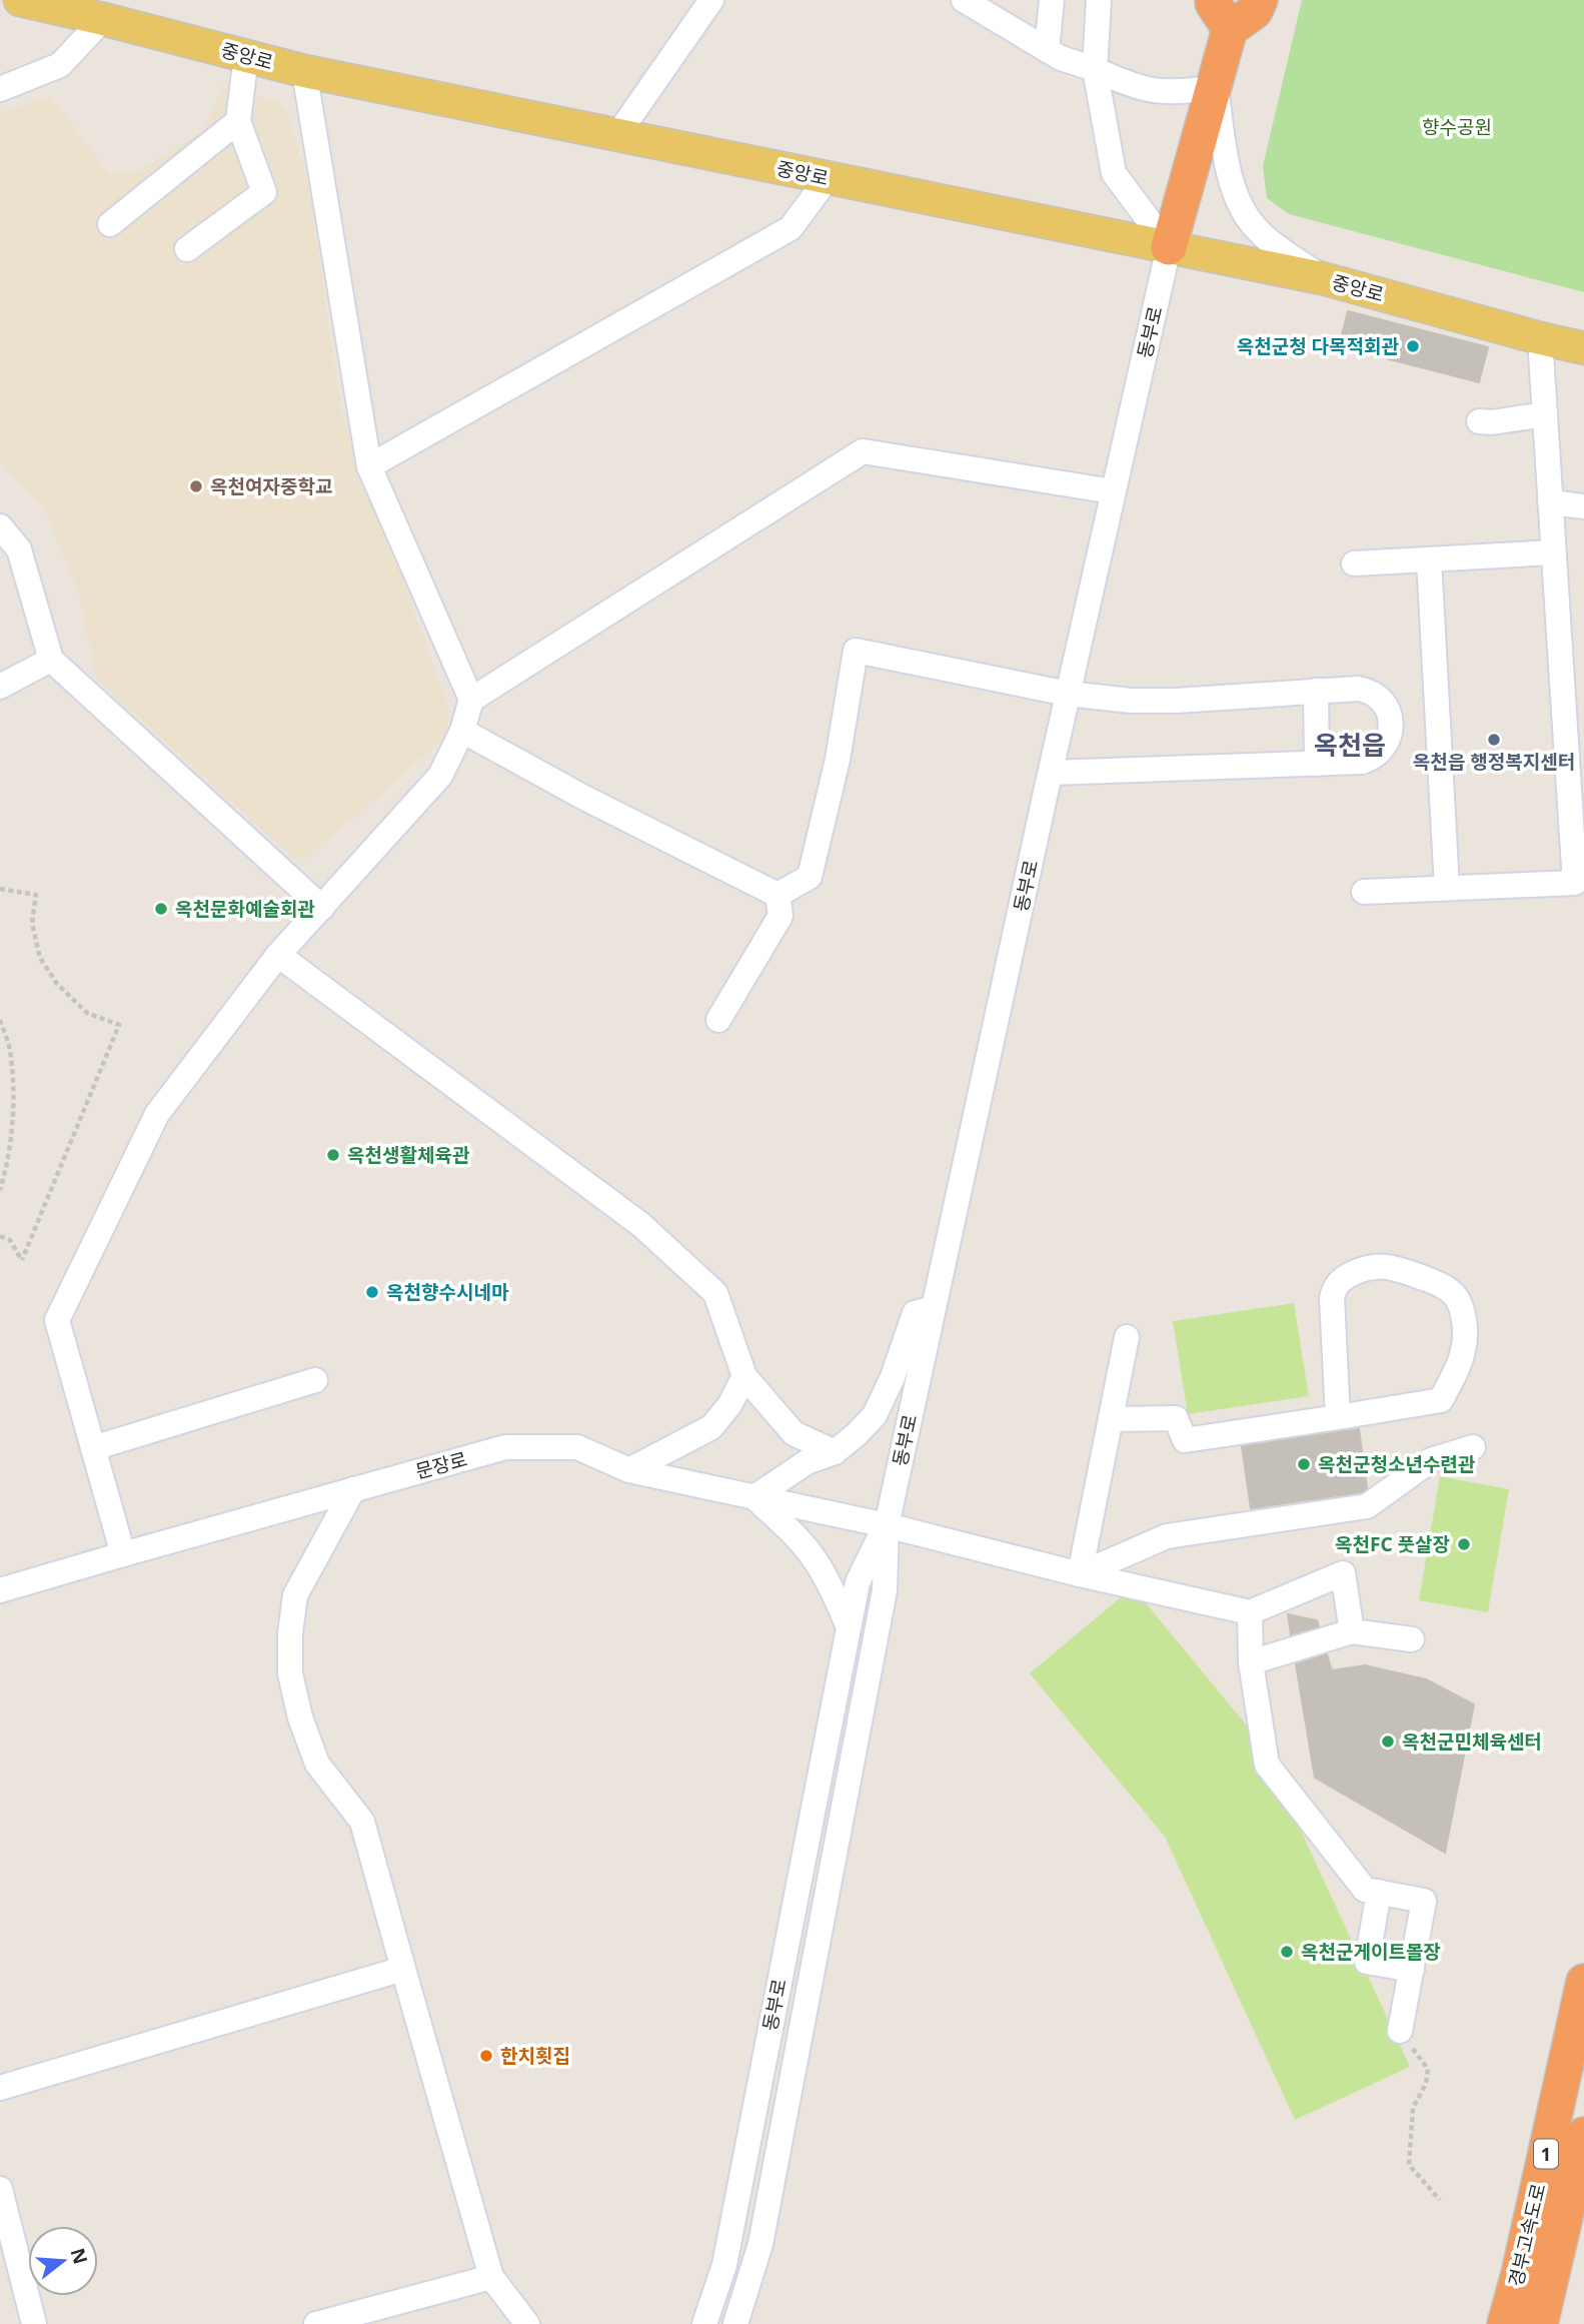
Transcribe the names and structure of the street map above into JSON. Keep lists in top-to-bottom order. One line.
{"streets":{"highway":["1","경부고속도로"],"main road":["중앙로"],"street":["동부로","문장로"]},"crossings":[["중앙로","동부로"],["동부로","문장로"]],"districts":["옥천읍"],"parks":["향수공원"],"places":["옥천군청 다목적회관","옥천여자중학교","옥천읍 행정복지센터","옥천문화예술회관","옥천생활체육관","옥천향수시네마","옥천군청소년수련관","옥천FC 풋살장","옥천군민체육센터","옥천군게이트볼장","한치횟집"],"north":"right"}
